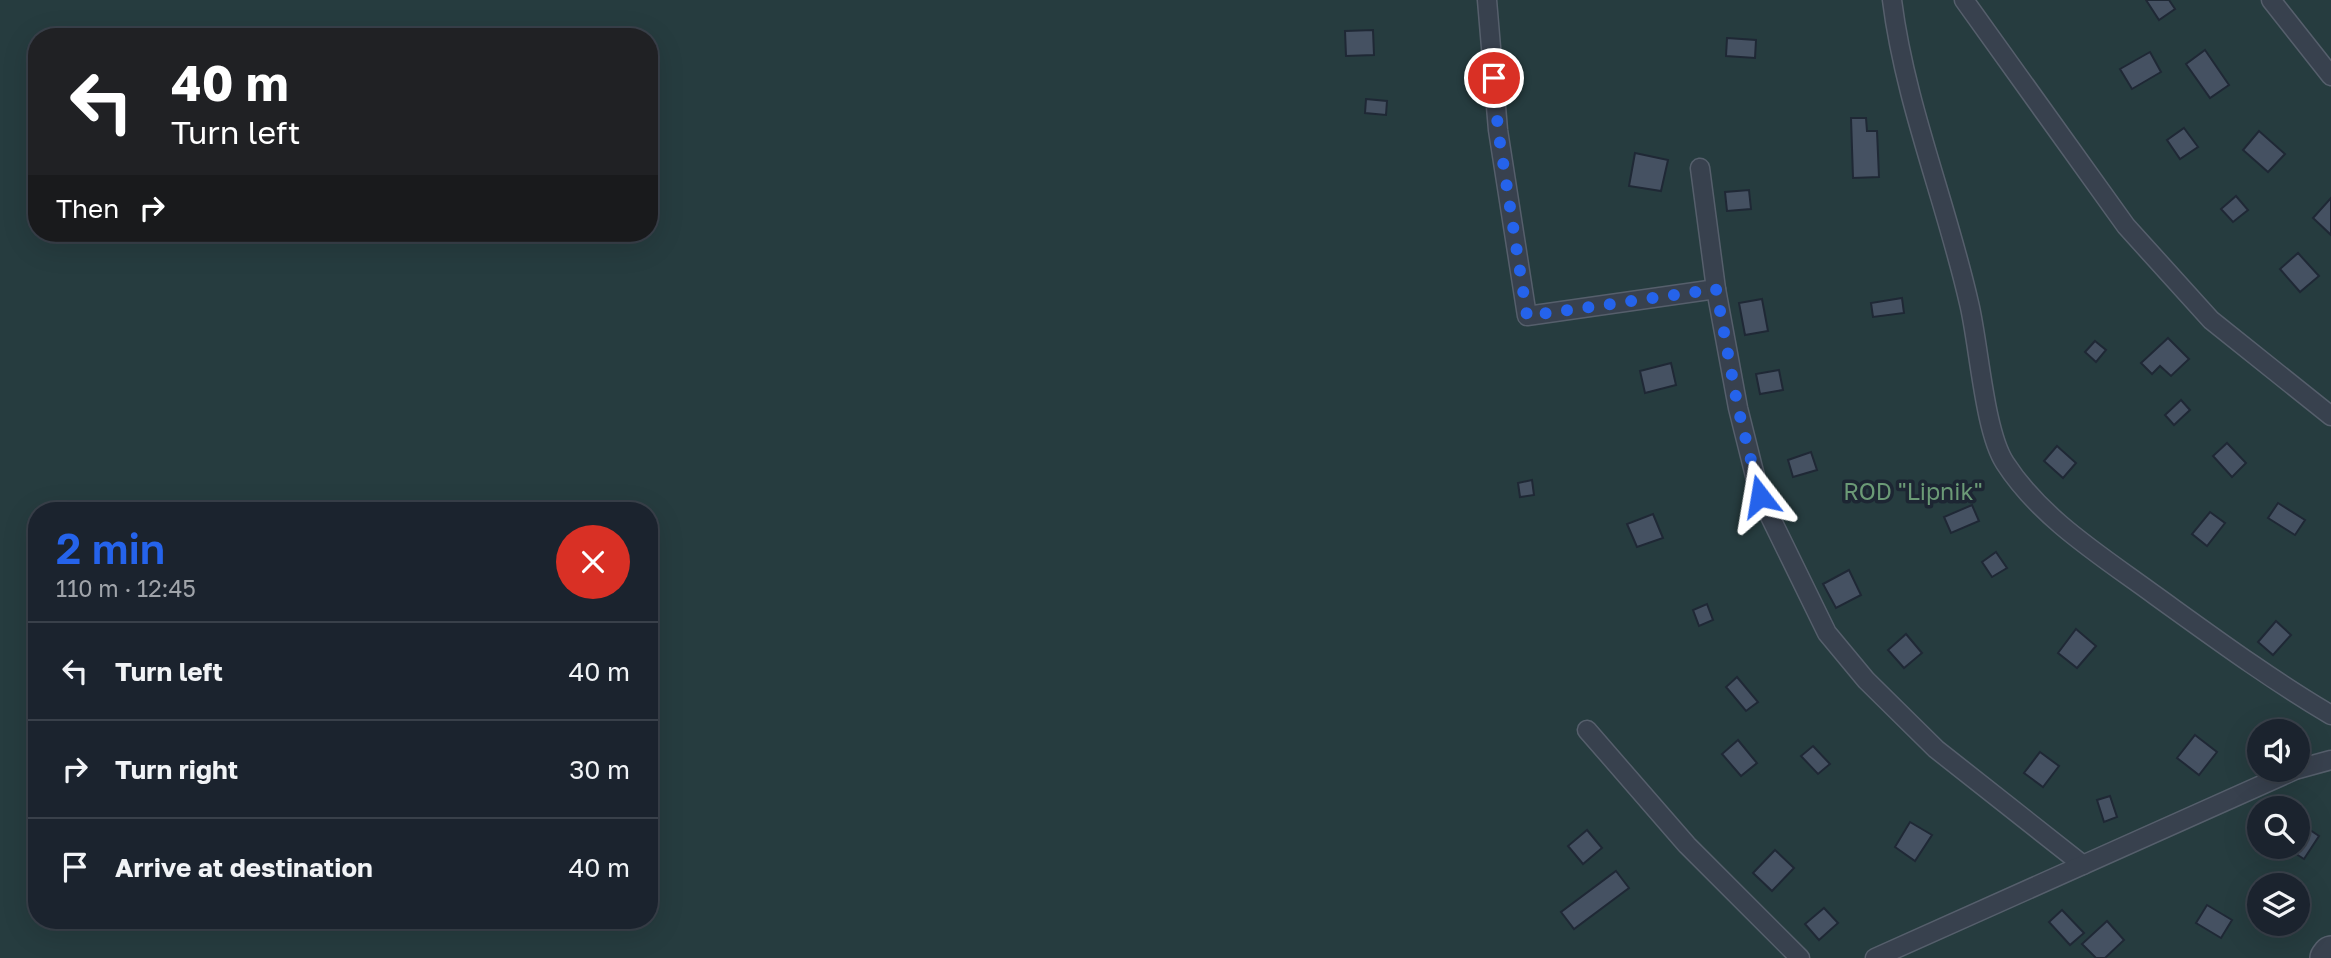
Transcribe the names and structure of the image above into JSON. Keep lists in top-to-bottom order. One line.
{"parks":["ROD \"Lipnik\""],"page":{"turn":["40 m","Turn left"],"then":"Then","heading":["2 min","110 m · 12:45"],"list":[{"name":"Turn left","value":"40 m"},{"name":"Turn right","value":"30 m"},{"name":"Arrive at destination","value":"40 m"}]}}
